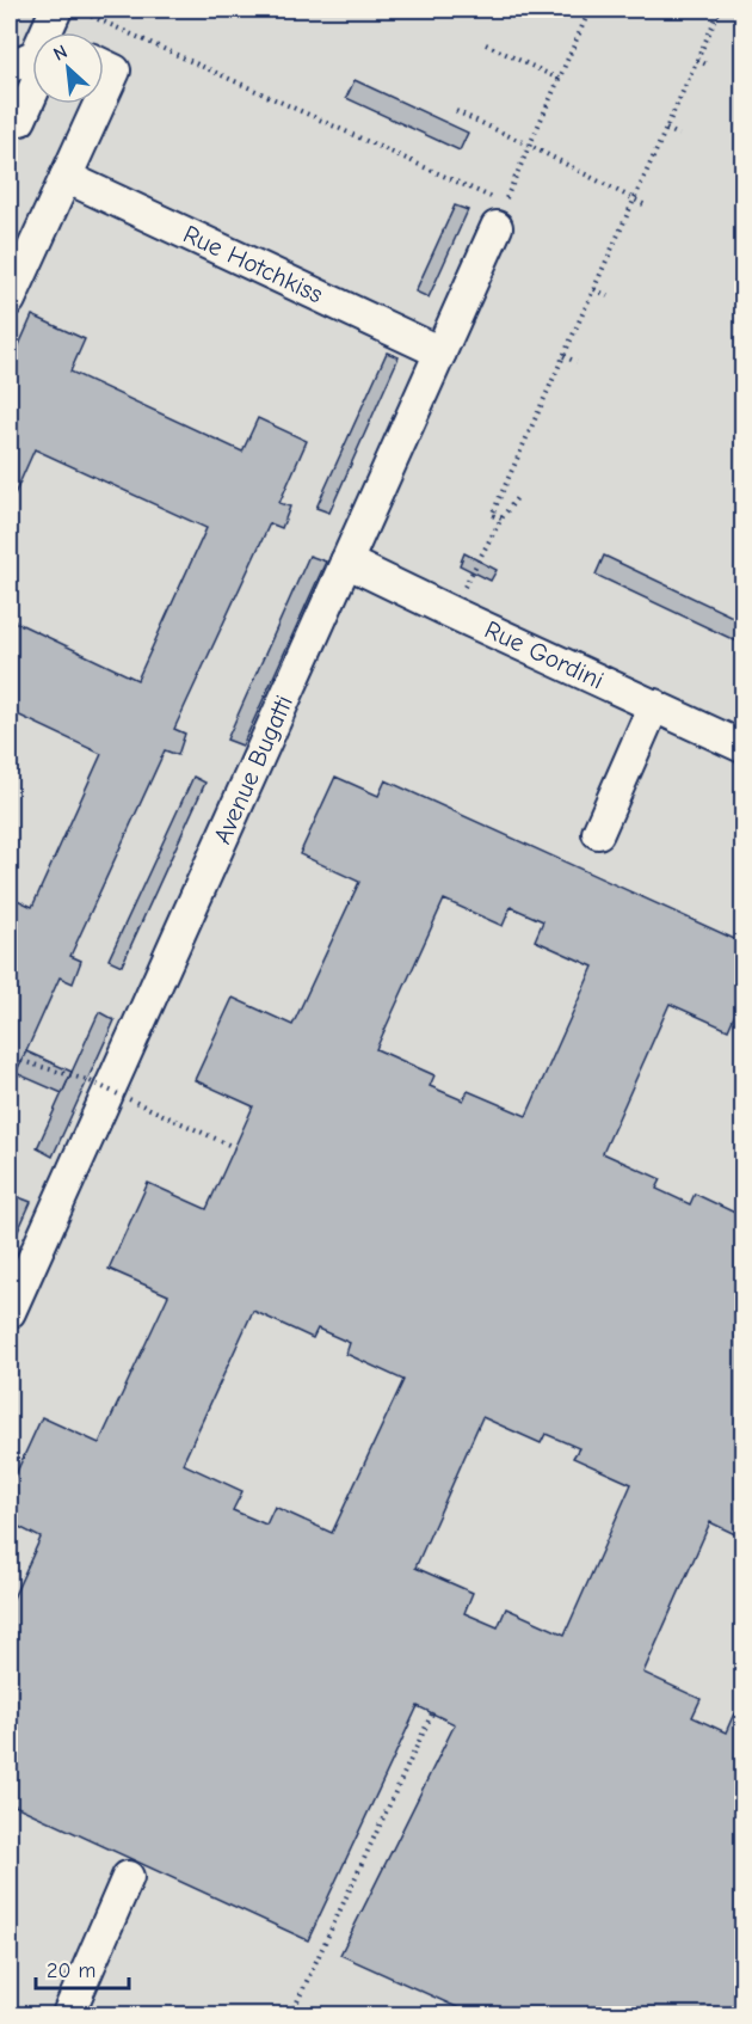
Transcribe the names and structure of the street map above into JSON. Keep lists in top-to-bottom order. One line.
{"streets":{"lane":["Rue Hotchkiss","Rue Gordini","Avenue Bugatti"]},"crossings":[["Rue Hotchkiss","Avenue Bugatti"],["Rue Gordini","Avenue Bugatti"]],"scale_bar":"20 m","north":"top left"}
